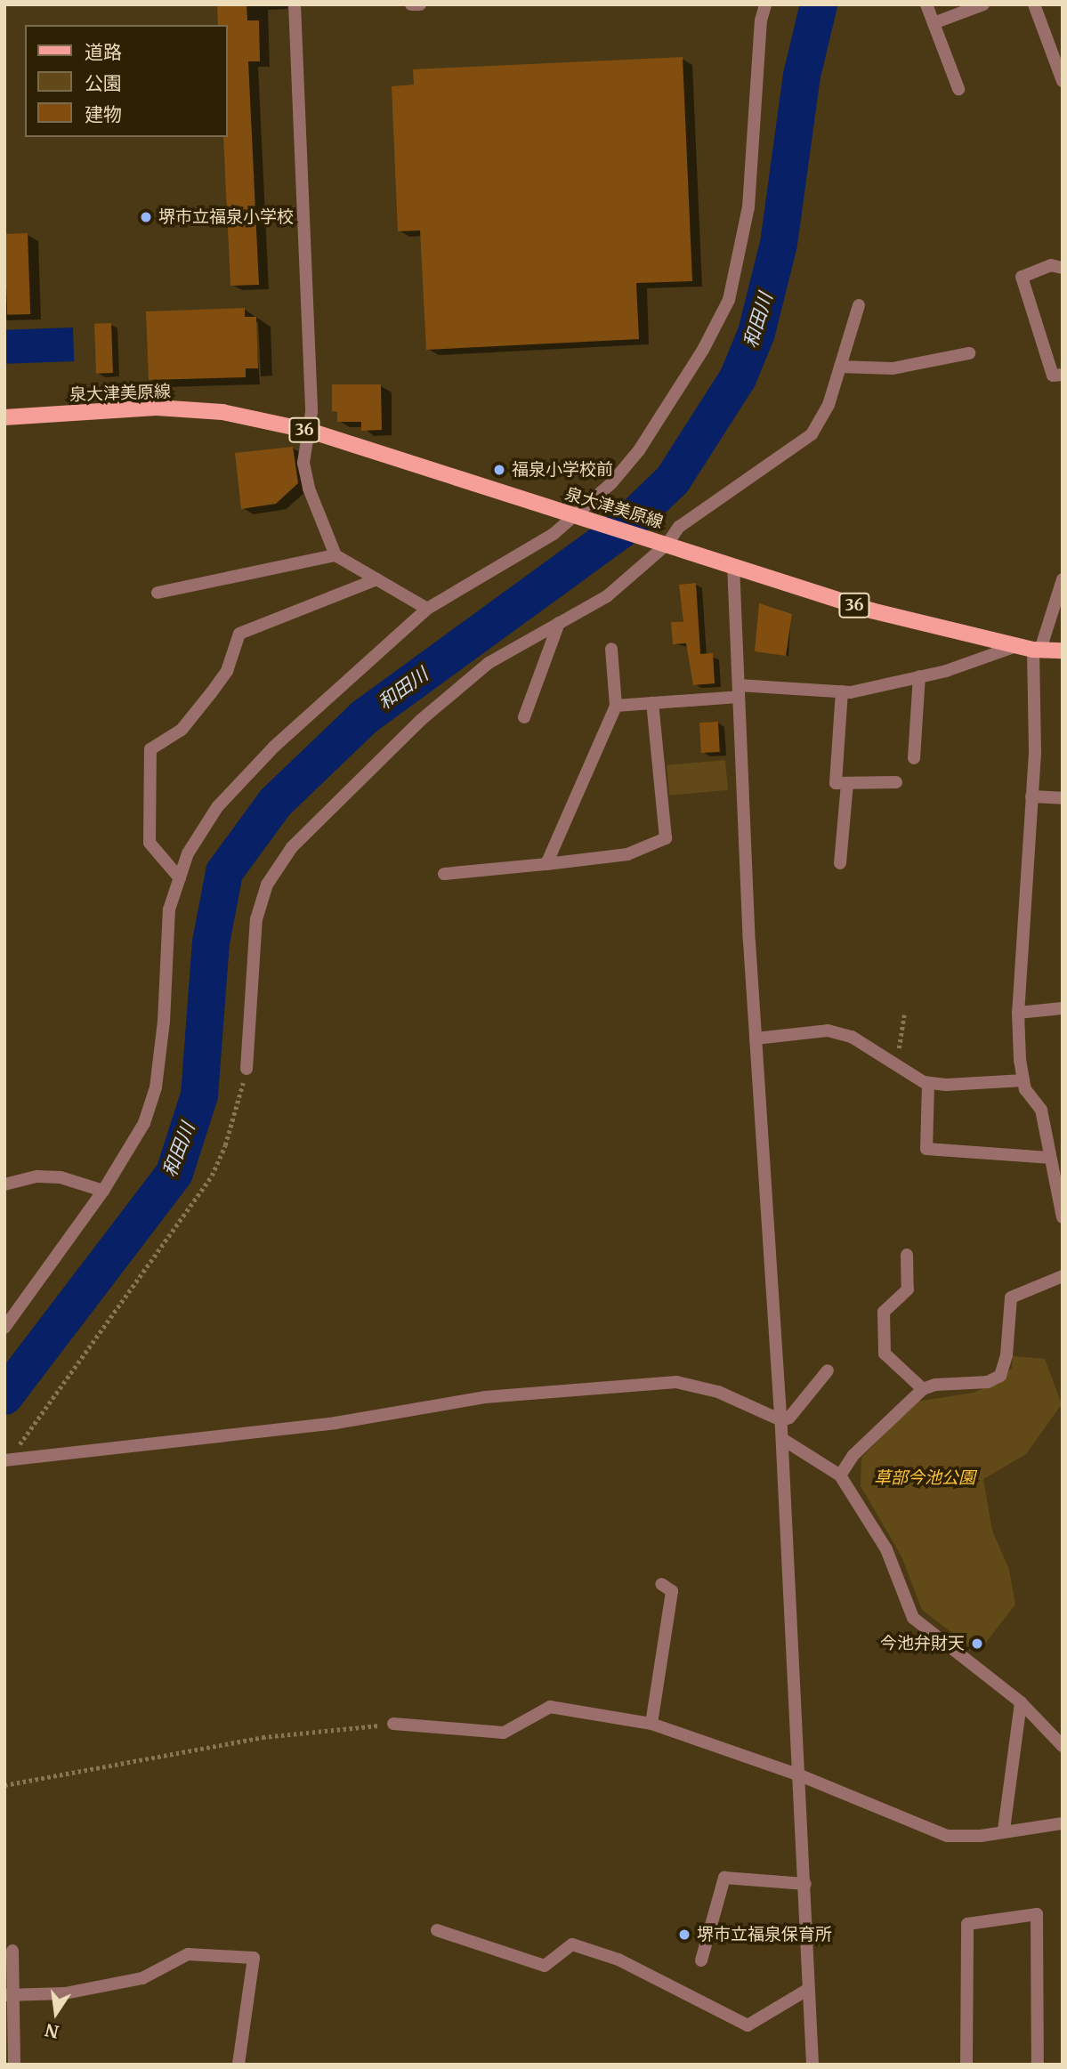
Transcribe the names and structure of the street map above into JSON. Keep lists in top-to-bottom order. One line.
{"streets":{"main road":["泉大津美原線","36"]},"water":["和田川"],"parks":["草部今池公園"],"places":["堺市立福泉小学校","福泉小学校前","今池弁財天","堺市立福泉保育所"],"legend":["道路","公園","建物"],"north":"bottom"}
